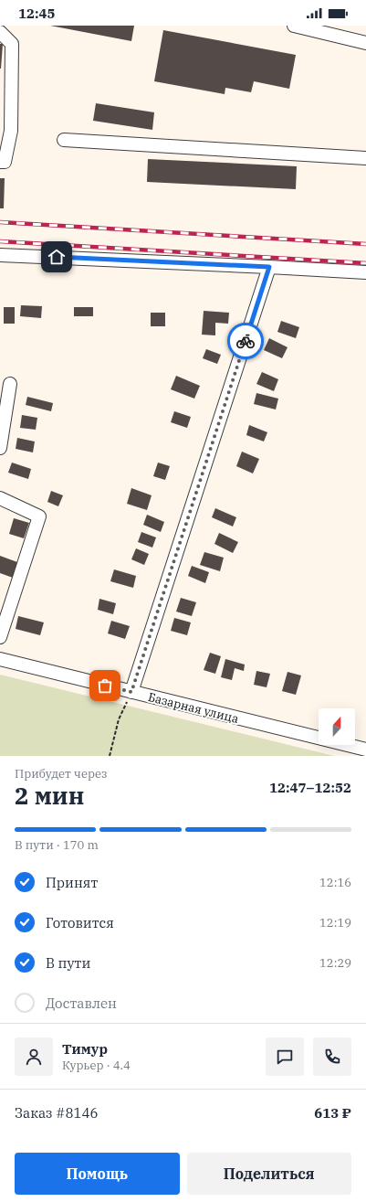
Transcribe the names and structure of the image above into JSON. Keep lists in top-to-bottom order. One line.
{"streets":{"street":["Базарная улица"]},"north":"top","page":{"status":"12:45","heading":["2 мин","Прибудет через","12:47–12:52"],"panel":["Тимур","Курьер · 4.4","Заказ #8146","613 ₽"],"bar":"В пути · 170 m","list":[["Принят","12:16"],["Готовится","12:19"],["В пути","12:29"],"Доставлен"],"buttons":["Помощь","Поделиться"]}}
